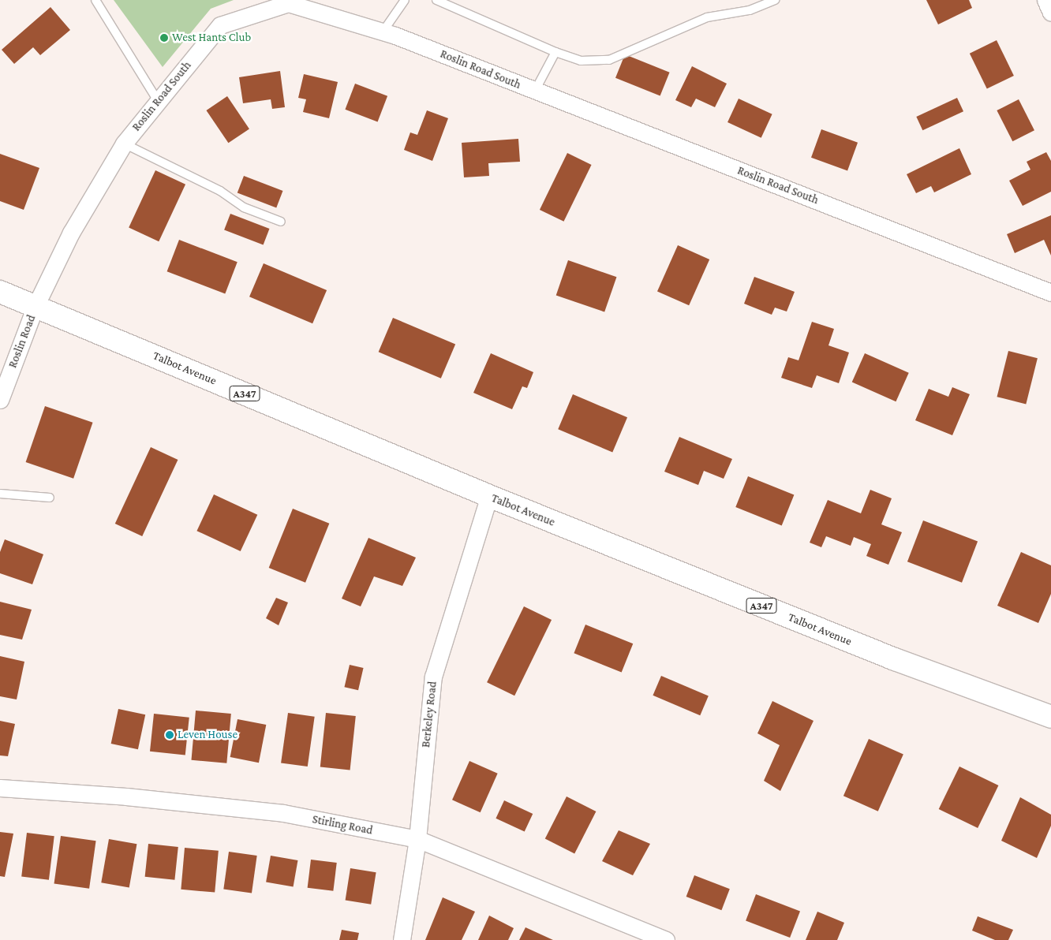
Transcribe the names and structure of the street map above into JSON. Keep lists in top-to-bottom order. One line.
{"streets":{"main road":["Talbot Avenue","A347"],"street":["Roslin Road South","Roslin Road","Berkeley Road","Stirling Road"]},"crossings":[["Roslin Road South","Roslin Road"],["Roslin Road South","Talbot Avenue"],["Roslin Road","Talbot Avenue"],["Talbot Avenue","Berkeley Road"],["Berkeley Road","Stirling Road"]],"places":["West Hants Club","Leven House"]}
